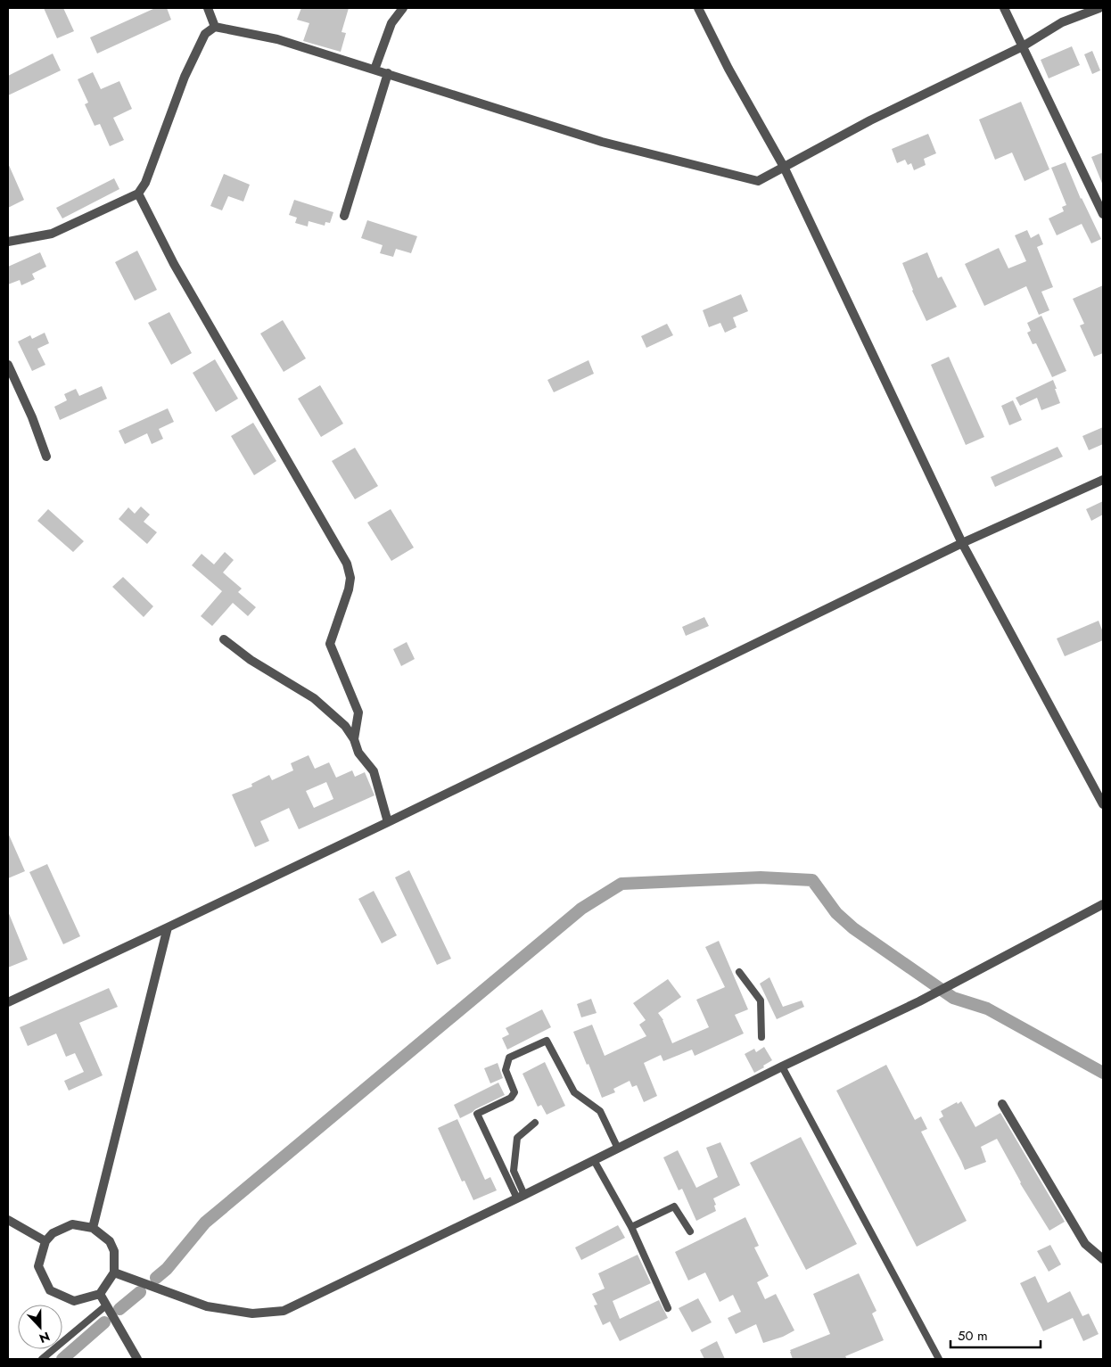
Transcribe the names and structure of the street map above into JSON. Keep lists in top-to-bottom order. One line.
{"scale_bar":"50 m","north":"bottom"}
